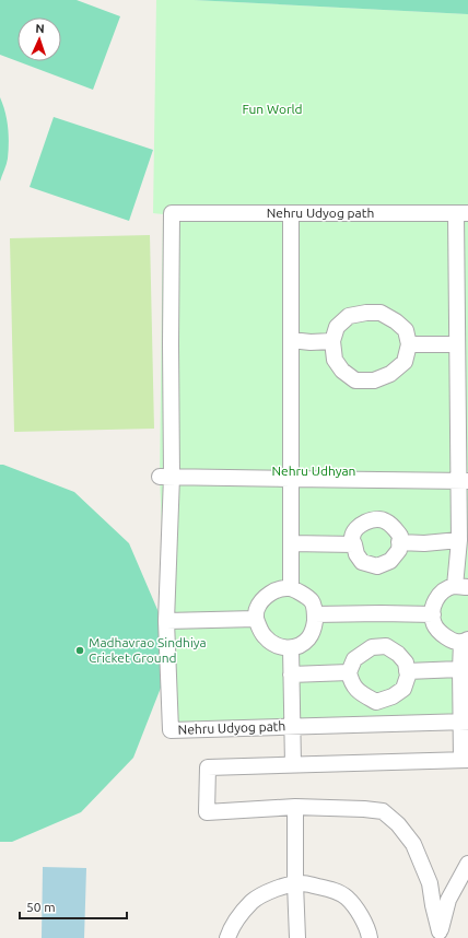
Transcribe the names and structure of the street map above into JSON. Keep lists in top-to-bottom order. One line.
{"streets":{"street":["Nehru Udyog path"]},"parks":["Fun World","Nehru Udhyan"],"places":["Madhavrao Sindhiya Cricket Ground"],"scale_bar":"50 m","north":"top"}
